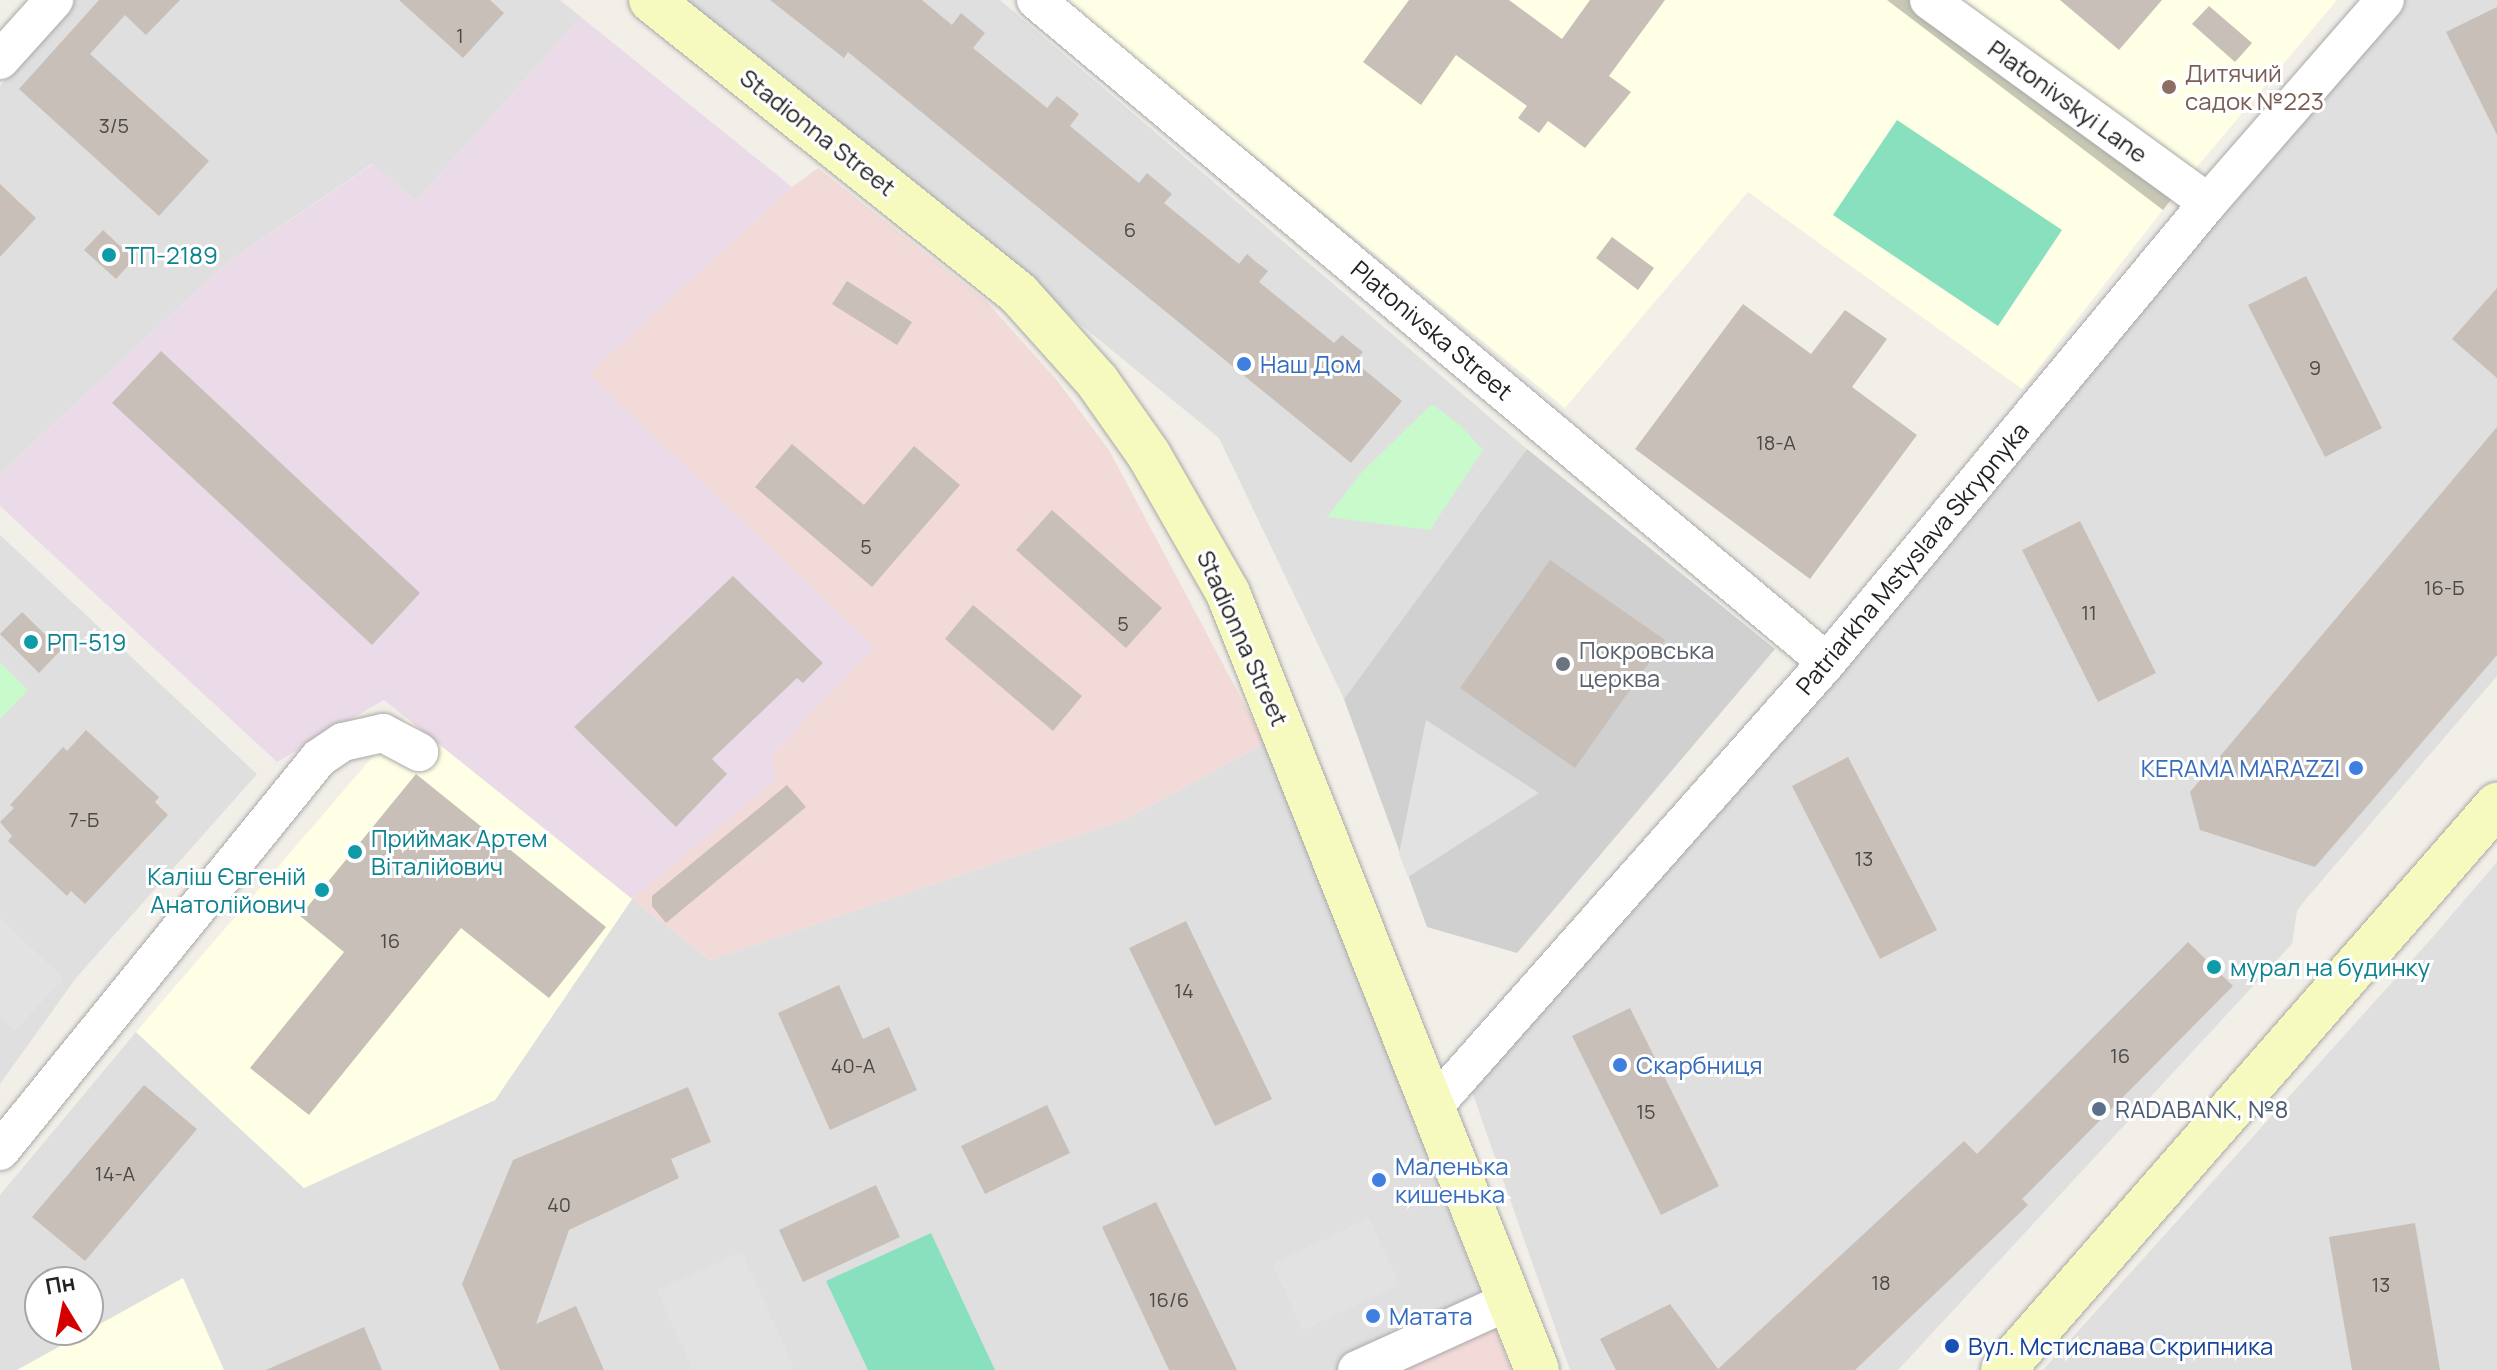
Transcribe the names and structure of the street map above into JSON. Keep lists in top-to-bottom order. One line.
{"streets":{"street":["Platonivskyi Lane","Stadionna Street","Platonivska Street","Patriarkha Mstyslava Skrypnyka"]},"crossings":[["Platonivskyi Lane","Patriarkha Mstyslava Skrypnyka"],["Stadionna Street","Patriarkha Mstyslava Skrypnyka"],["Platonivska Street","Patriarkha Mstyslava Skrypnyka"]],"places":["Дитячий садок №223","ТП-2189","Наш Дом","РП-519","Покровська церква","KERAMA MARAZZI","Приймак Артем Віталійович","Каліш Євгеній Анатолійович","мурал на будинку","Скарбниця","RADABANK, №8","Маленька кишенька","Матата","Вул. Мстислава Скрипника"],"house_numbers":["1","3/5","6","9","18-А","5","16-Б","11","5","7-Б","13","16","14","16","40-А","15","14-А","40","18","13","16/6"],"north":"top"}
